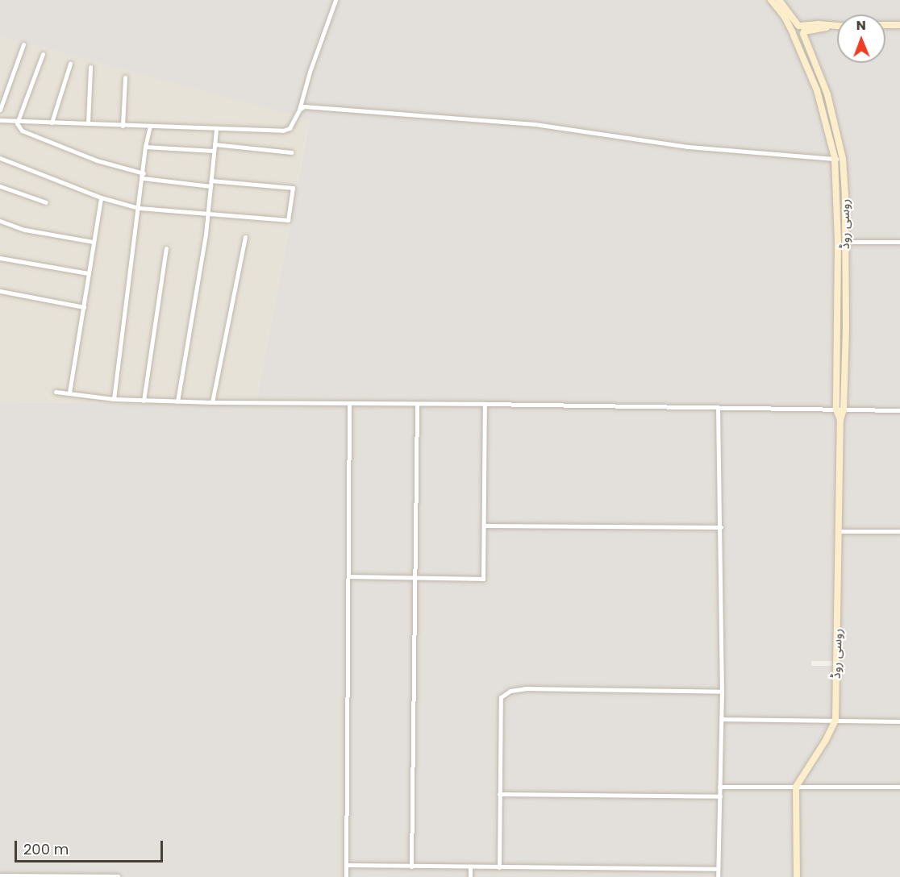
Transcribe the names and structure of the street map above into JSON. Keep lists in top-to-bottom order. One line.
{"streets":{"main road":["روسی روڈ"]},"scale_bar":"200 m","north":"top"}
